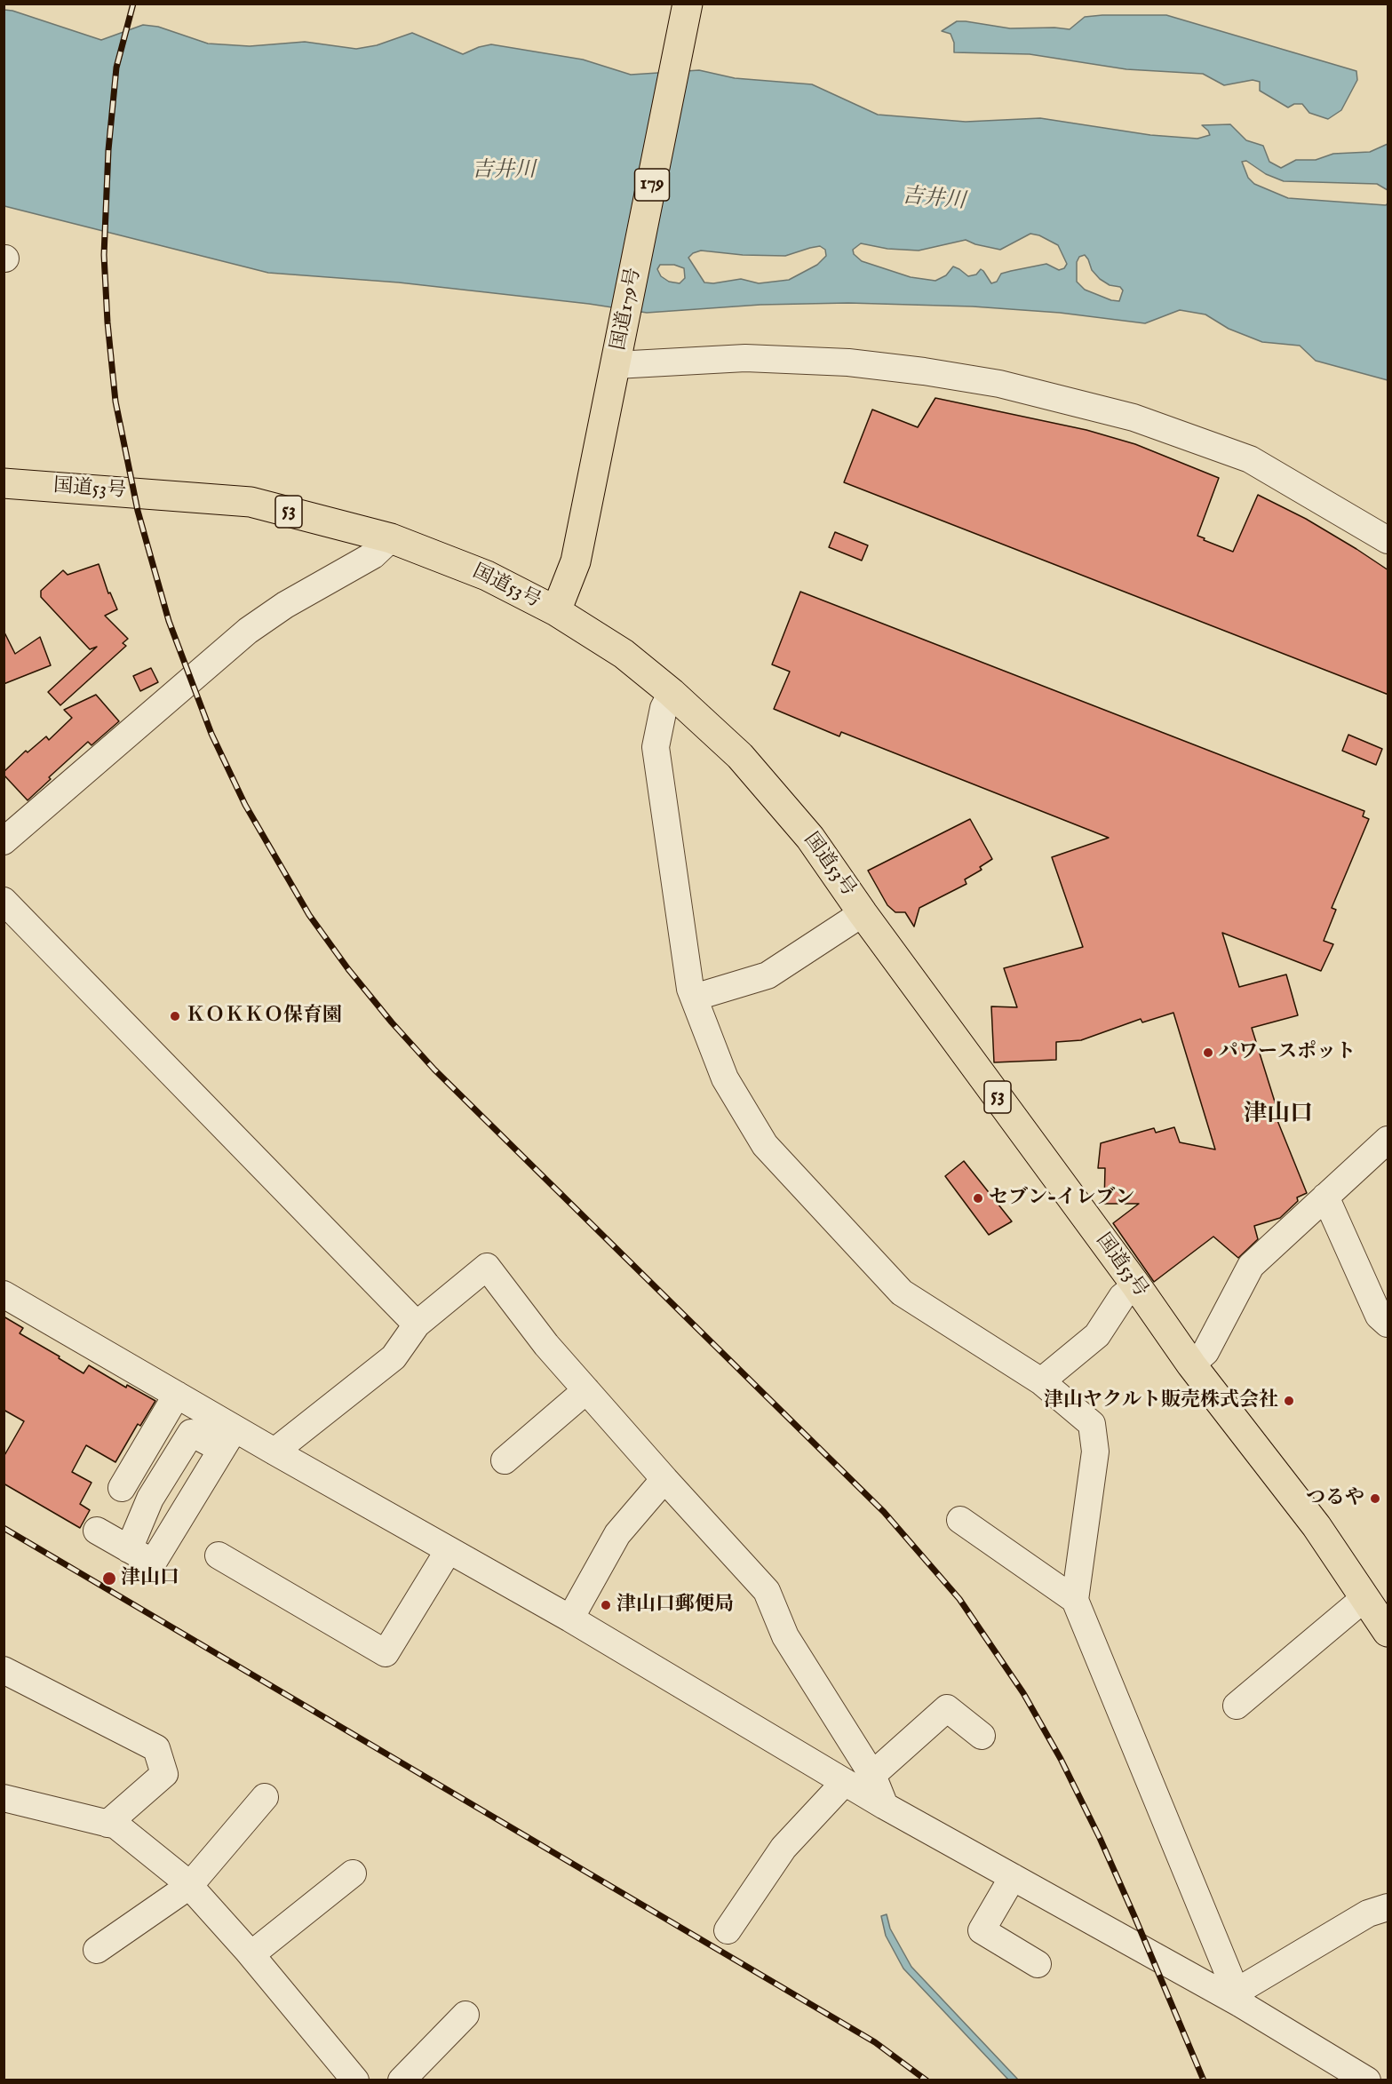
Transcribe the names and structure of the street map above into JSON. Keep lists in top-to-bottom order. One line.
{"streets":{"highway":["179","国道179号","国道53号","53"]},"crossings":[["国道179号","国道53号"]],"districts":["津山口"],"water":["吉井川"],"places":["ＫＯＫＫＯ保育園","パワースポット","セブン-イレブン","津山ヤクルト販売株式会社","つるや","津山口","津山口郵便局"]}
